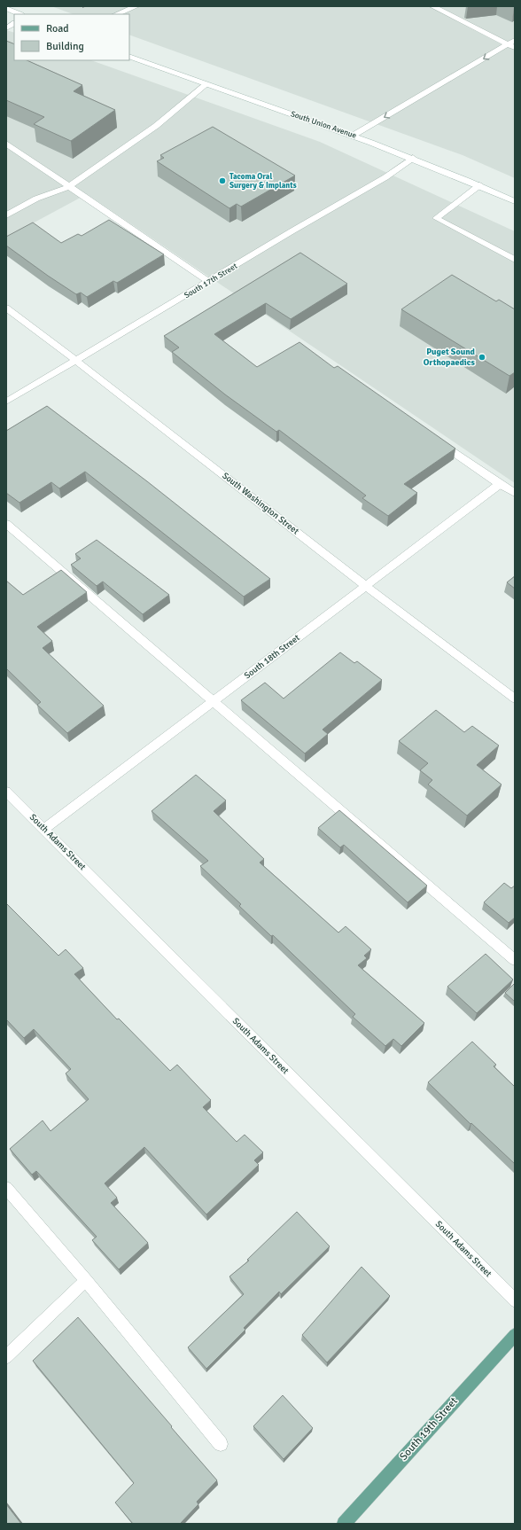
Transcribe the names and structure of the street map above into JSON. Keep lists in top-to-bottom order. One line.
{"streets":{"main road":["South 19th Street"],"street":["South Union Avenue","South 17th Street","South Washington Street","South 18th Street","South Adams Street"]},"crossings":[["South Union Avenue","South 17th Street"],["South 17th Street","South Washington Street"],["South Washington Street","South 18th Street"],["South 18th Street","South Adams Street"]],"places":["Tacoma Oral Surgery & Implants","Puget Sound Orthopaedics"],"legend":["Road","Building"]}
